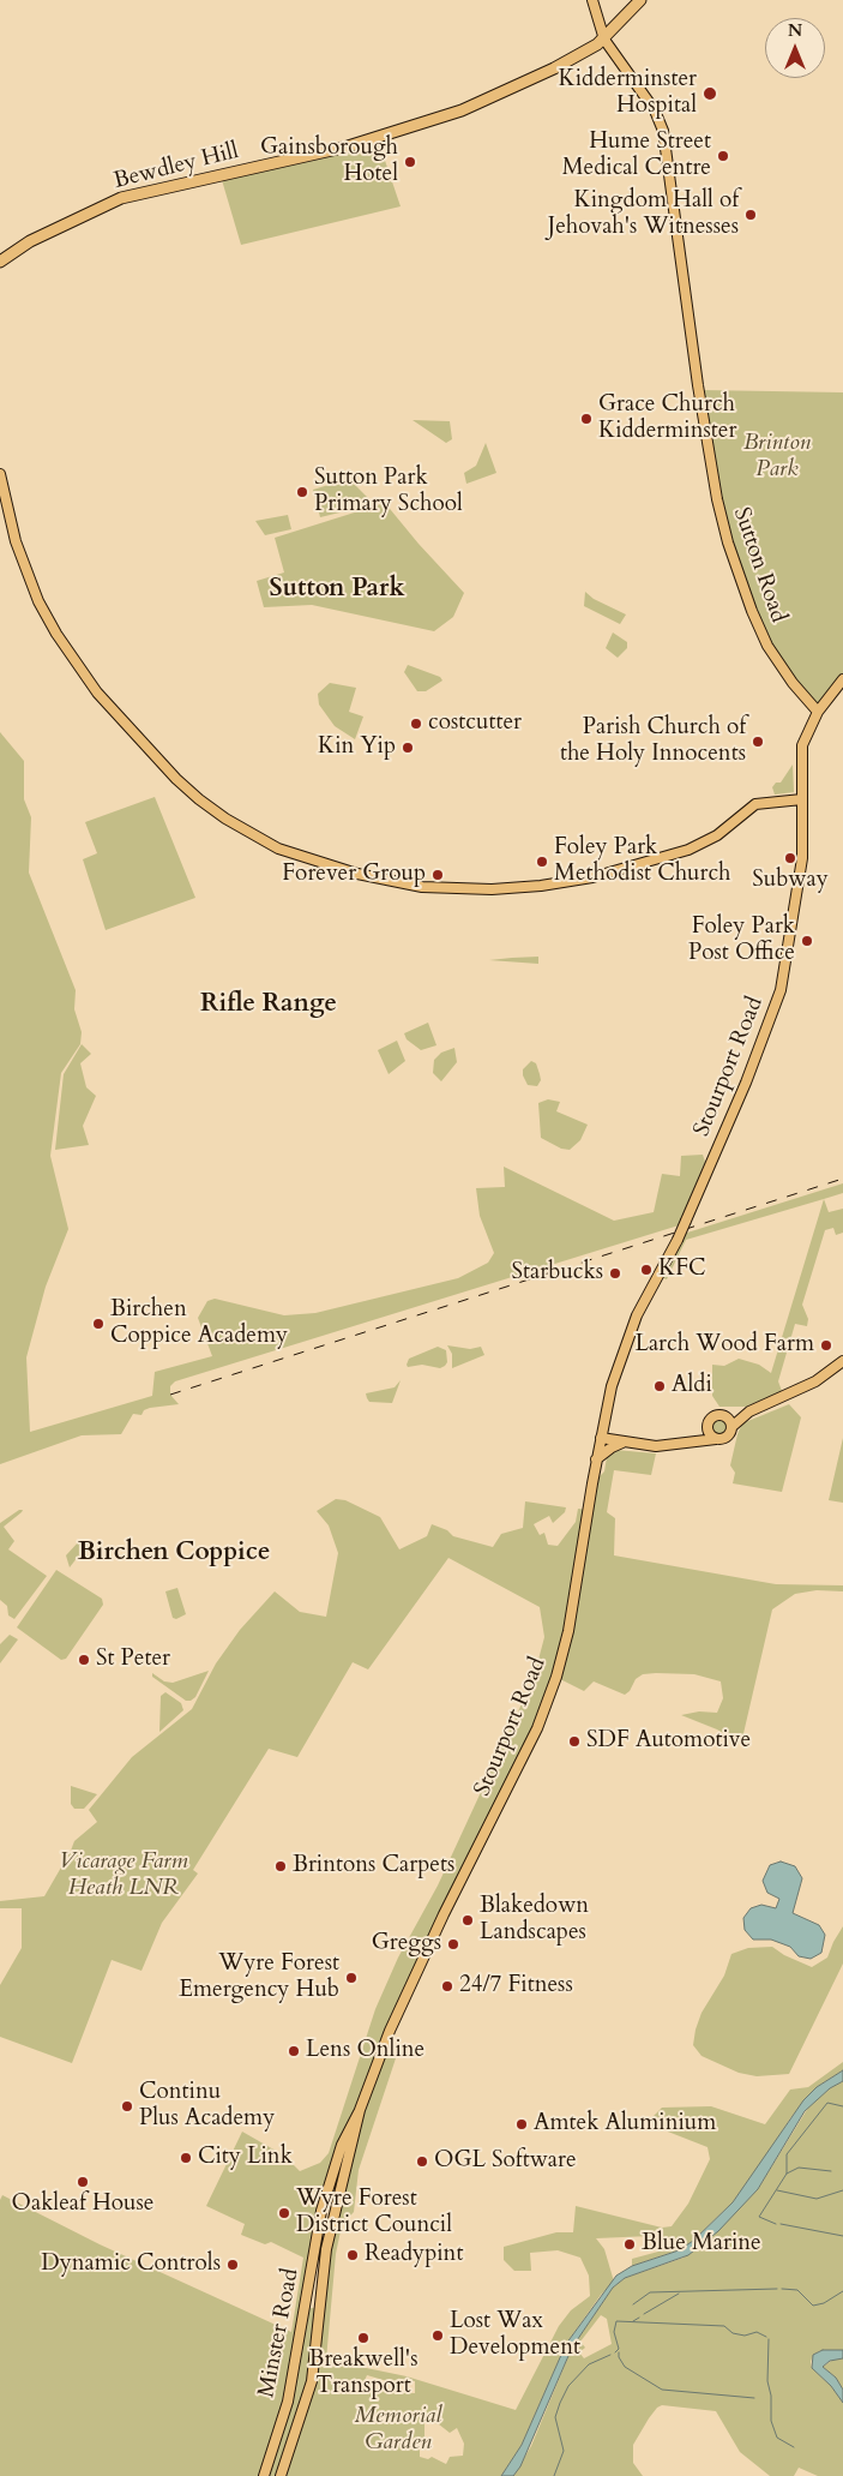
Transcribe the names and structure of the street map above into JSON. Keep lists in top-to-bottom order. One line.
{"streets":{"highway":["Bewdley Hill"],"main road":["Sutton Road","Stourport Road","Minster Road"]},"crossings":[["Bewdley Hill","Sutton Road"],["Sutton Road","Stourport Road"],["Stourport Road","Minster Road"]],"districts":["Sutton Park","Rifle Range","Birchen Coppice"],"parks":["Brinton Park","Vicarage Farm Heath LNR","Memorial Garden"],"places":["Kidderminster Hospital","Hume Street Medical Centre","Gainsborough Hotel","Kingdom Hall of Jehovah's Witnesses","Grace Church Kidderminster","Sutton Park Primary School","costcutter","Parish Church of the Holy Innocents","Kin Yip","Subway","Foley Park Methodist Church","Forever Group","Foley Park Post Office","KFC","Starbucks","Birchen Coppice Academy","Larch Wood Farm","Aldi","St Peter","SDF Automotive","Brintons Carpets","Blakedown Landscapes","Greggs","Wyre Forest Emergency Hub","24/7 Fitness","Lens Online","Continu Plus Academy","Amtek Aluminium","City Link","OGL Software","Oakleaf House","Wyre Forest District Council","Blue Marine","Readypint","Dynamic Controls","Lost Wax Development","Breakwell's Transport"],"north":"top"}
